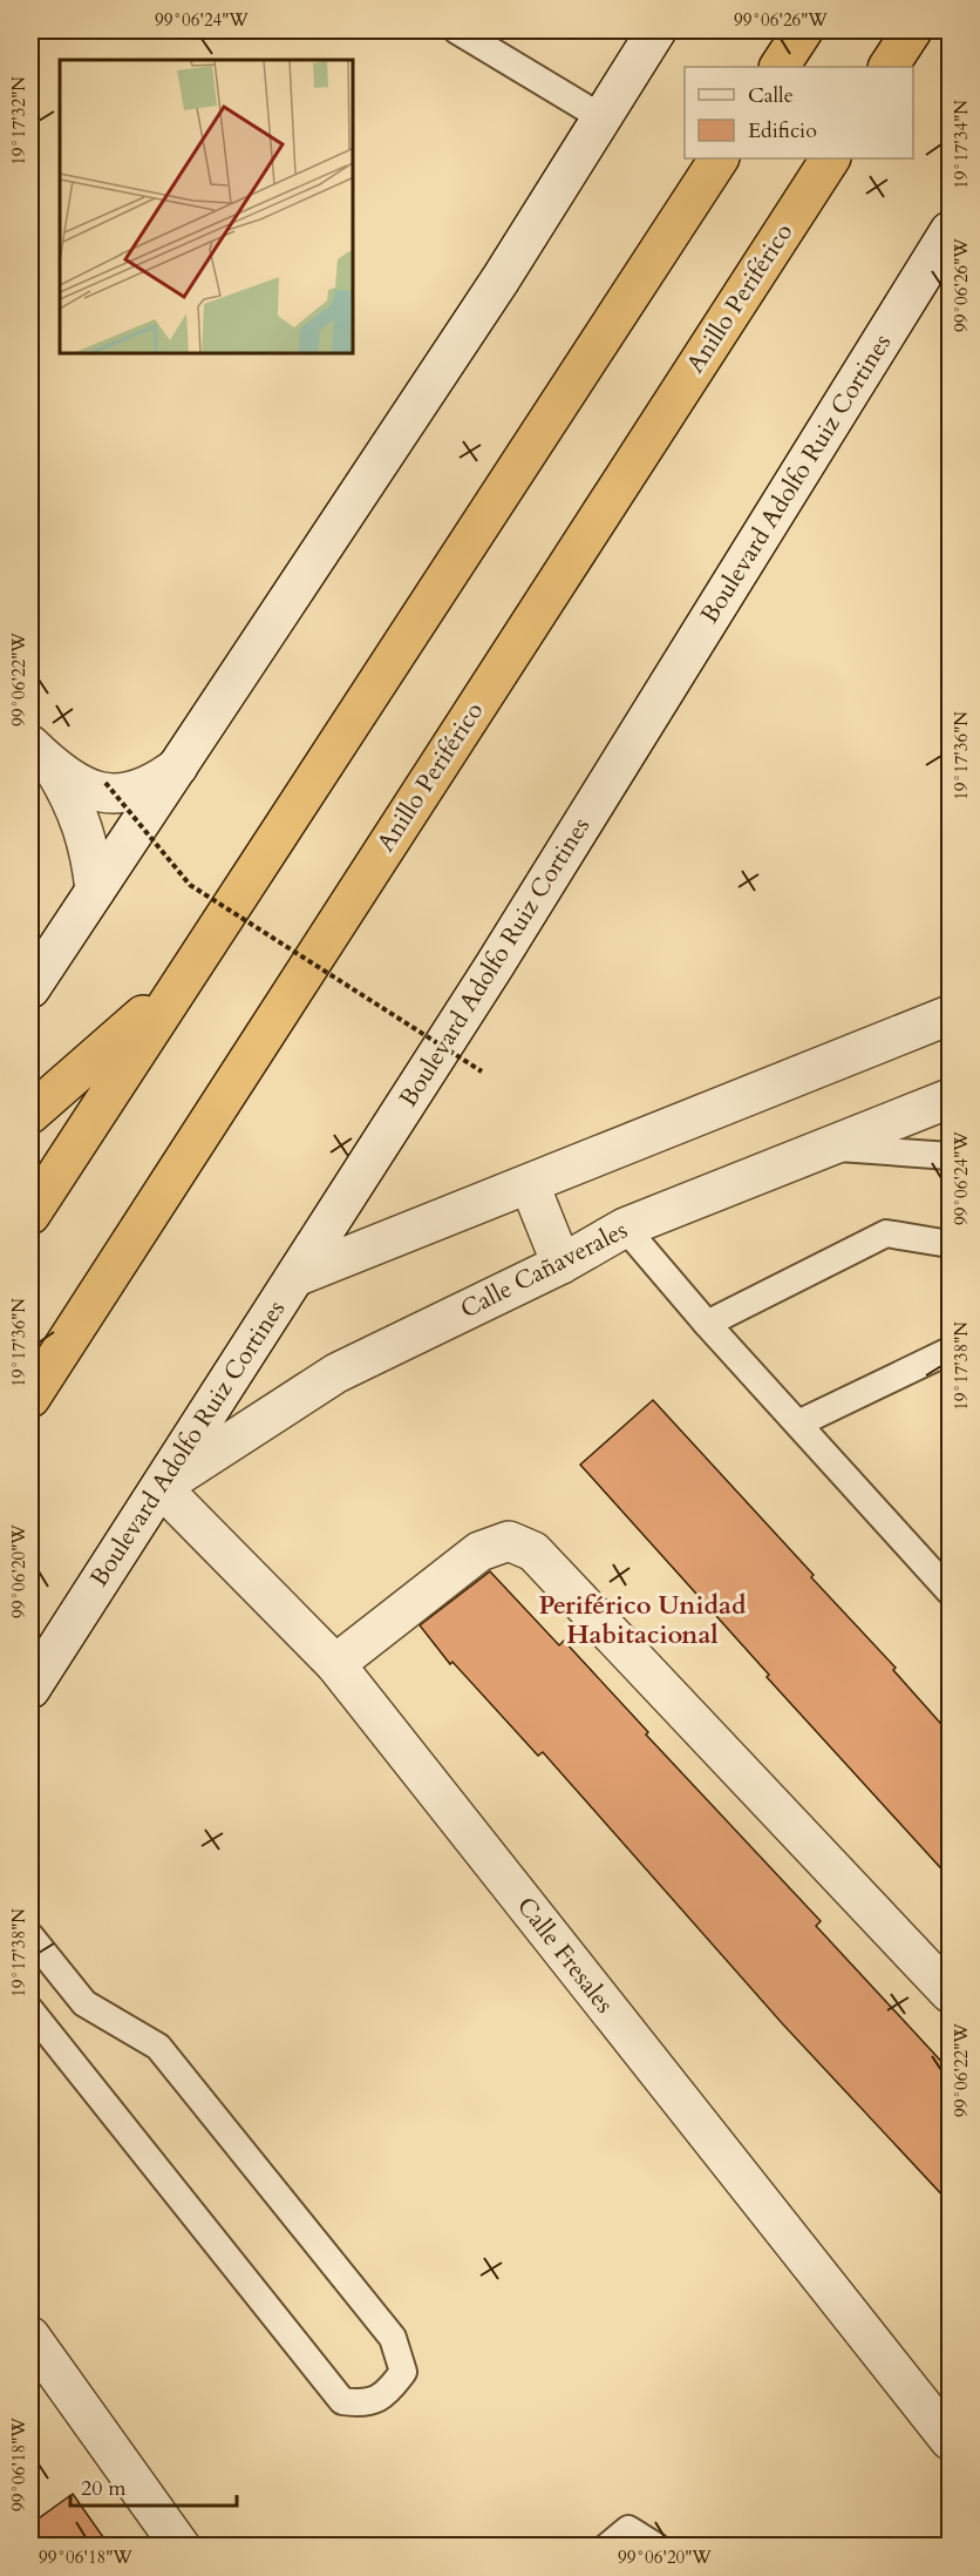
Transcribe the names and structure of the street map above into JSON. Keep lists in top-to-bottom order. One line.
{"streets":{"highway":["Anillo Periférico"],"street":["Boulevard Adolfo Ruiz Cortines","Calle Cañaverales","Calle Fresales"]},"crossings":[["Boulevard Adolfo Ruiz Cortines","Calle Cañaverales"],["Boulevard Adolfo Ruiz Cortines","Calle Fresales"],["Calle Cañaverales","Calle Fresales"]],"districts":["Periférico Unidad Habitacional"],"legend":["Calle","Edificio"],"scale_bar":"20 m","coordinates":["99°06'24\"W","99°06'26\"W","19°17'32\"N","19°17'34\"N","99°06'22\"W","19°17'36\"N","19°17'38\"N","99°06'20\"W","99°06'18\"W"]}
